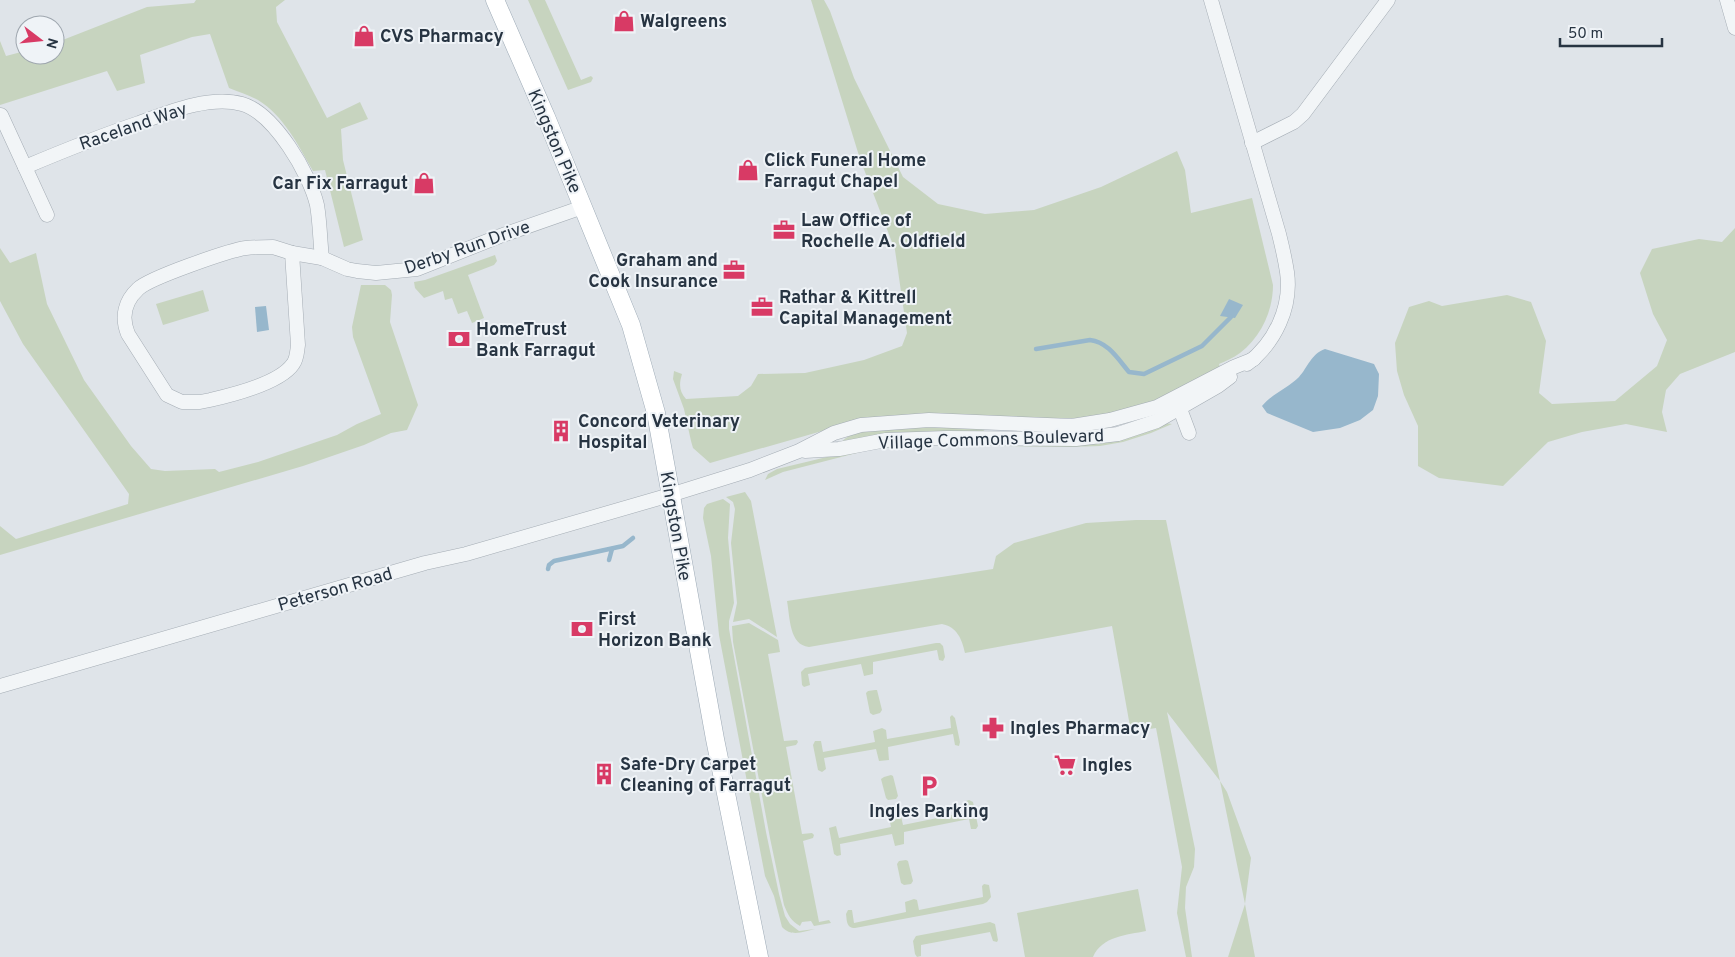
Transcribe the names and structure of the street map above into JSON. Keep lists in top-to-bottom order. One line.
{"streets":{"main road":["Kingston Pike"],"street":["Raceland Way","Derby Run Drive","Village Commons Boulevard","Peterson Road"]},"crossings":[["Raceland Way","Derby Run Drive"],["Kingston Pike","Derby Run Drive"],["Kingston Pike","Village Commons Boulevard"],["Kingston Pike","Peterson Road"],["Village Commons Boulevard","Peterson Road"]],"places":{"shop":["Walgreens","CVS Pharmacy","Click Funeral Home Farragut Chapel","Car Fix Farragut"],"office":["Law Office of Rochelle A. Oldfield","Graham and Cook Insurance","Rathar & Kittrell Capital Management"],"bank":["HomeTrust Bank Farragut","First Horizon Bank"],"building":["Concord Veterinary Hospital","Safe-Dry Carpet Cleaning of Farragut"],"pharmacy":["Ingles Pharmacy"],"supermarket":["Ingles"],"parking":["Ingles Parking"]},"scale_bar":"50 m","north":"right"}
